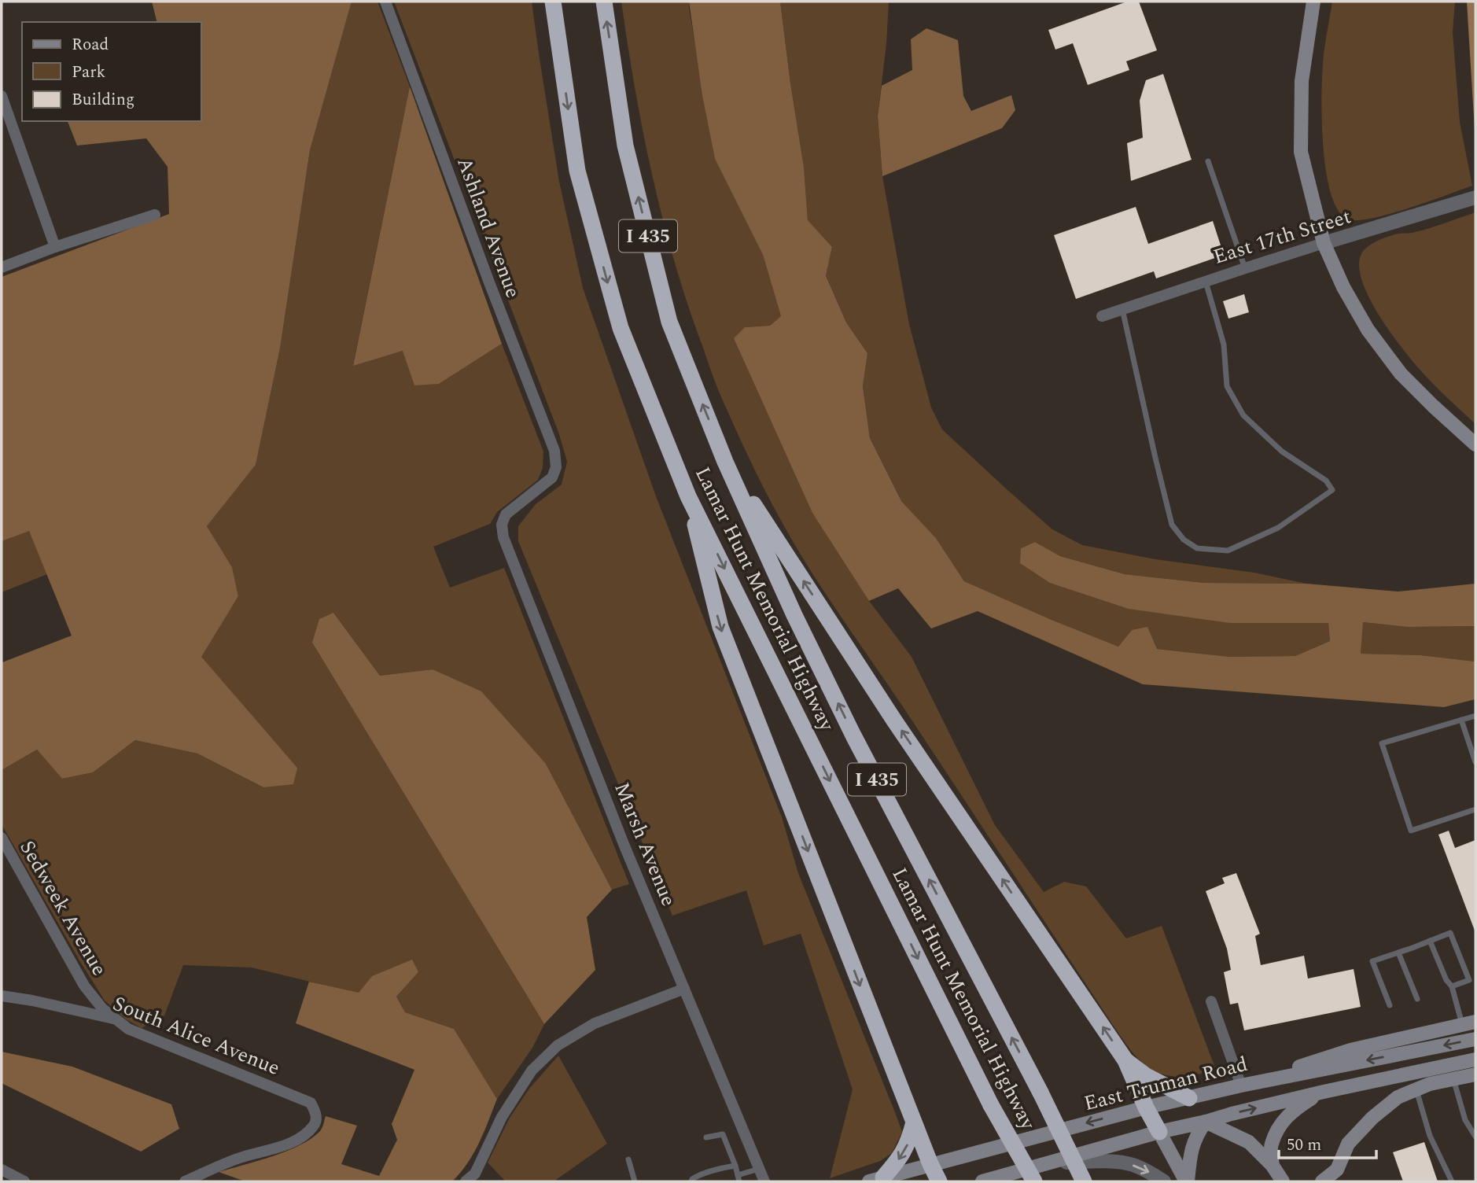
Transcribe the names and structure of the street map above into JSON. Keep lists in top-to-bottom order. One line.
{"streets":{"highway":["I 435","Lamar Hunt Memorial Highway"],"main road":["East Truman Road"],"street":["Ashland Avenue","East 17th Street","Marsh Avenue","Sedweek Avenue","South Alice Avenue"]},"crossings":[["Ashland Avenue","Marsh Avenue"],["Sedweek Avenue","South Alice Avenue"]],"legend":["Road","Park","Building"],"scale_bar":"50 m"}
